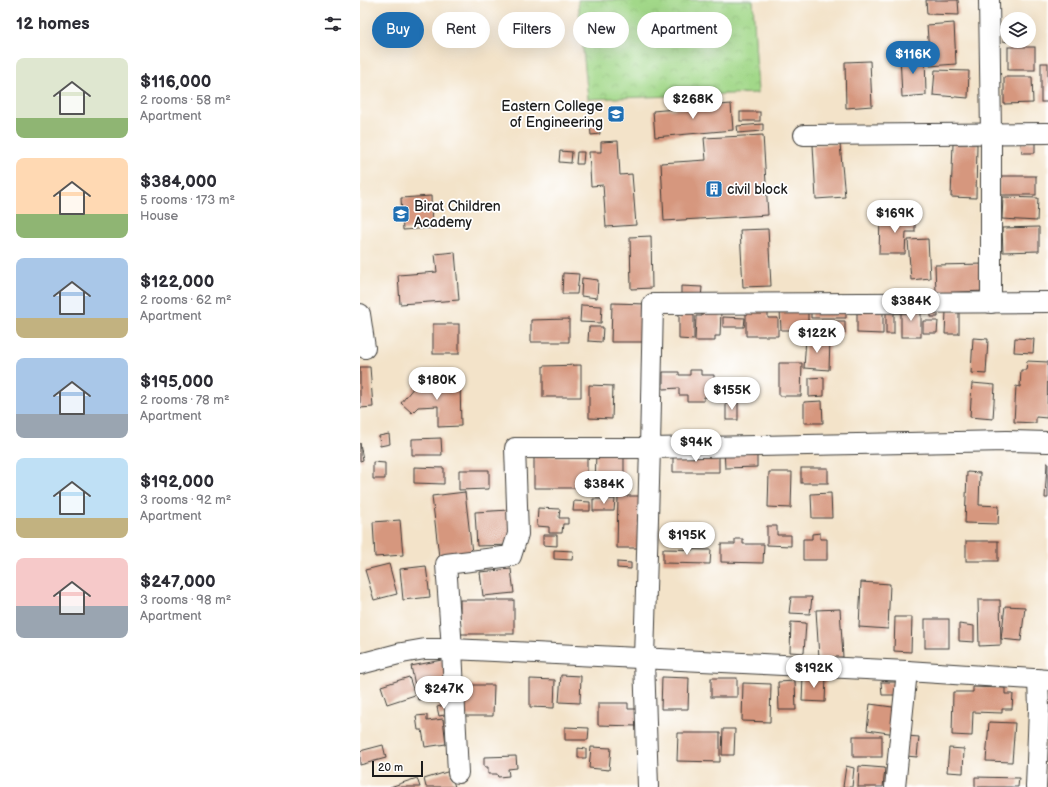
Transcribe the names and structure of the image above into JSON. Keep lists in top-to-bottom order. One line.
{"places":{"school or university":["Eastern College of Engineering","Birat Children Academy"],"building":["civil block"]},"scale_bar":"20 m","page":{"heading":"12 homes","chip":["Buy","Rent","Filters","New","Apartment"],"price":["$116K","$268K","$169K","$384K","$122K","$180K","$155K","$94K","$384K","$195K","$192K","$247K"],"list":[{"name":"$116,000","note":"2 rooms · 58 m² · Apartment"},{"name":"$384,000","note":"5 rooms · 173 m² · House"},{"name":"$122,000","note":"2 rooms · 62 m² · Apartment"},{"name":"$195,000","note":"2 rooms · 78 m² · Apartment"},{"name":"$192,000","note":"3 rooms · 92 m² · Apartment"},{"name":"$247,000","note":"3 rooms · 98 m² · Apartment"}],"scale":"20 m"}}
